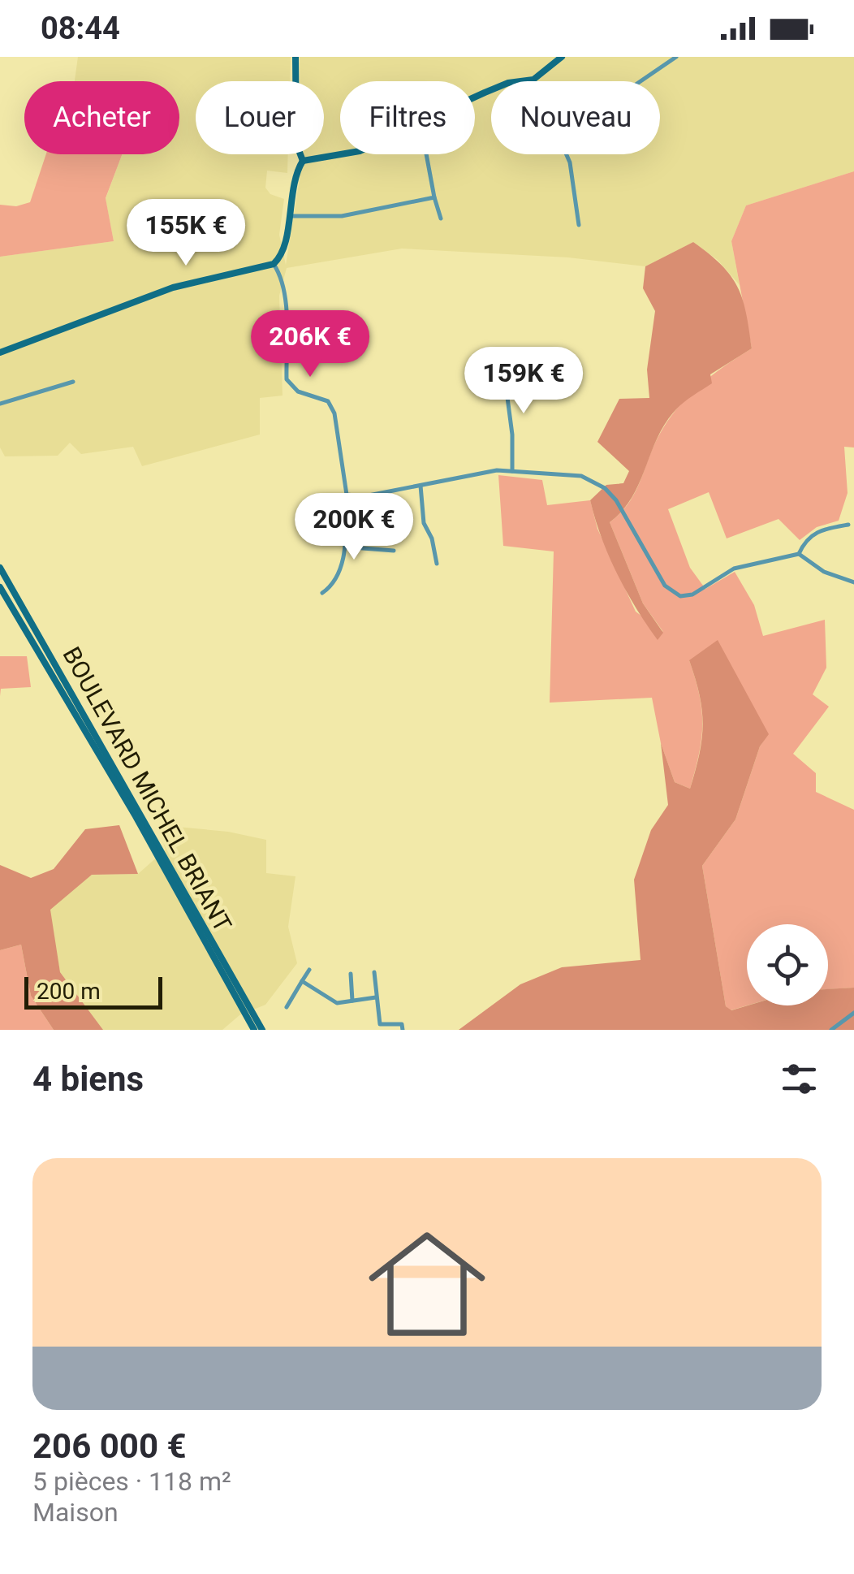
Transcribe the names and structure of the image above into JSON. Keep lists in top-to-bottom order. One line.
{"streets":{"main road":["BOULEVARD MICHEL BRIANT"]},"scale_bar":"200 m","page":{"status":"08:44","chip":["Acheter","Louer","Filtres","Nouveau"],"price":["155K €","206K €","159K €","200K €"],"scale":"200 m","heading":"4 biens","list":[{"name":"206 000 €","note":"5 pièces · 118 m² · Maison"}]}}
